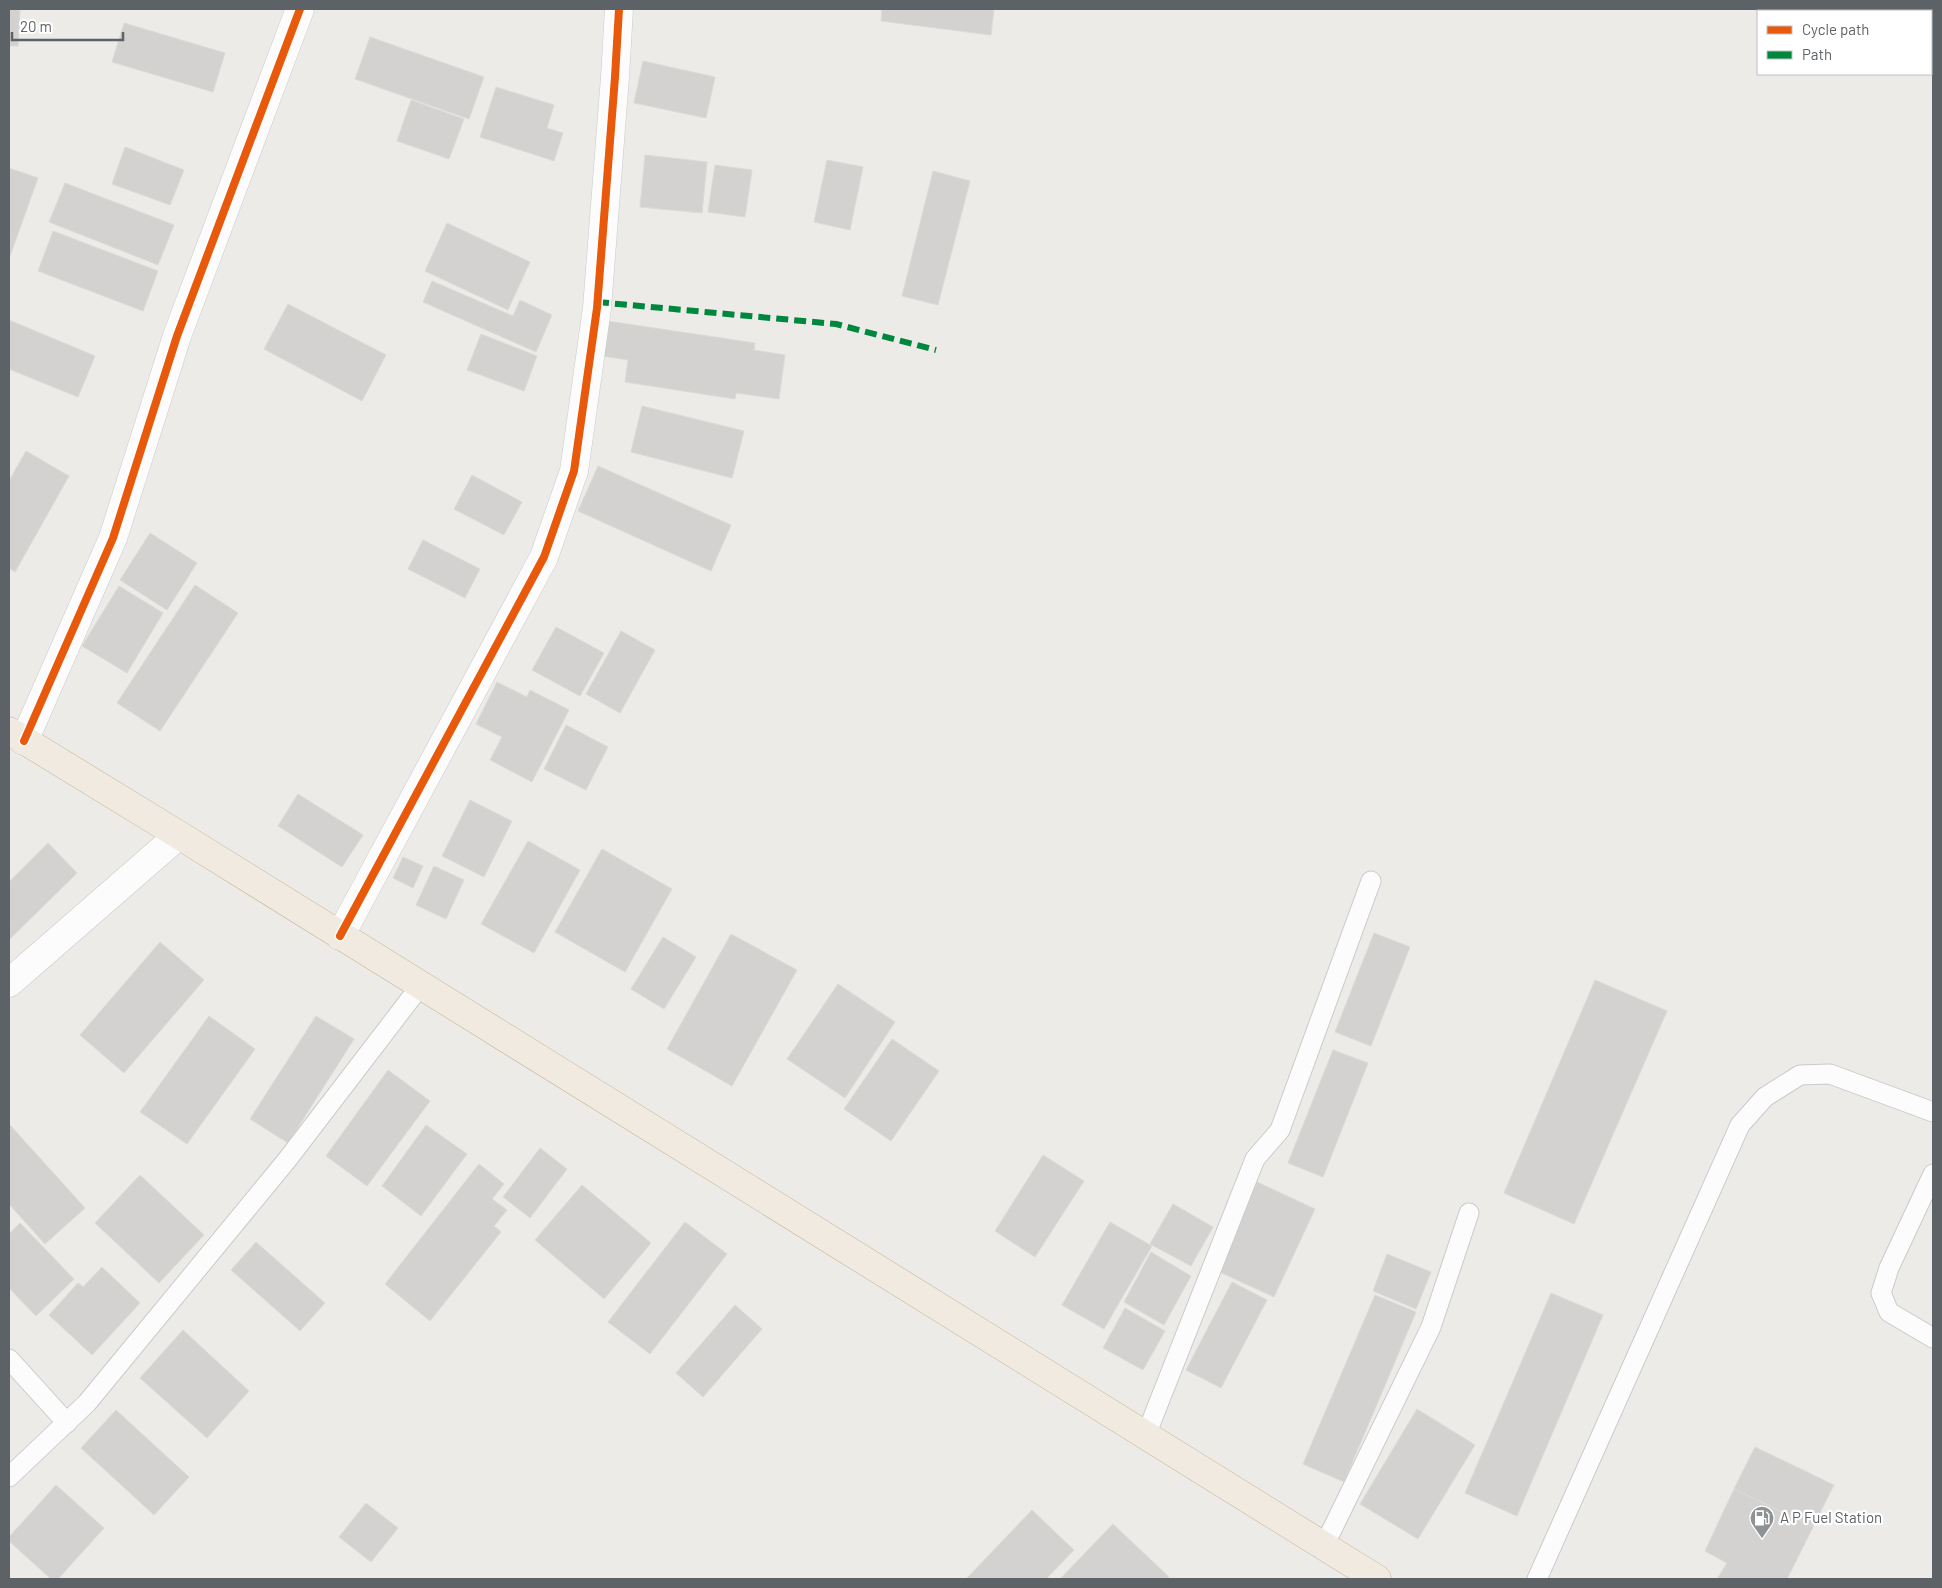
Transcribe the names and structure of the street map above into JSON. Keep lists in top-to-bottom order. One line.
{"places":{"fuel station":["A P Fuel Station"]},"legend":["Cycle path","Path"],"scale_bar":"20 m"}
